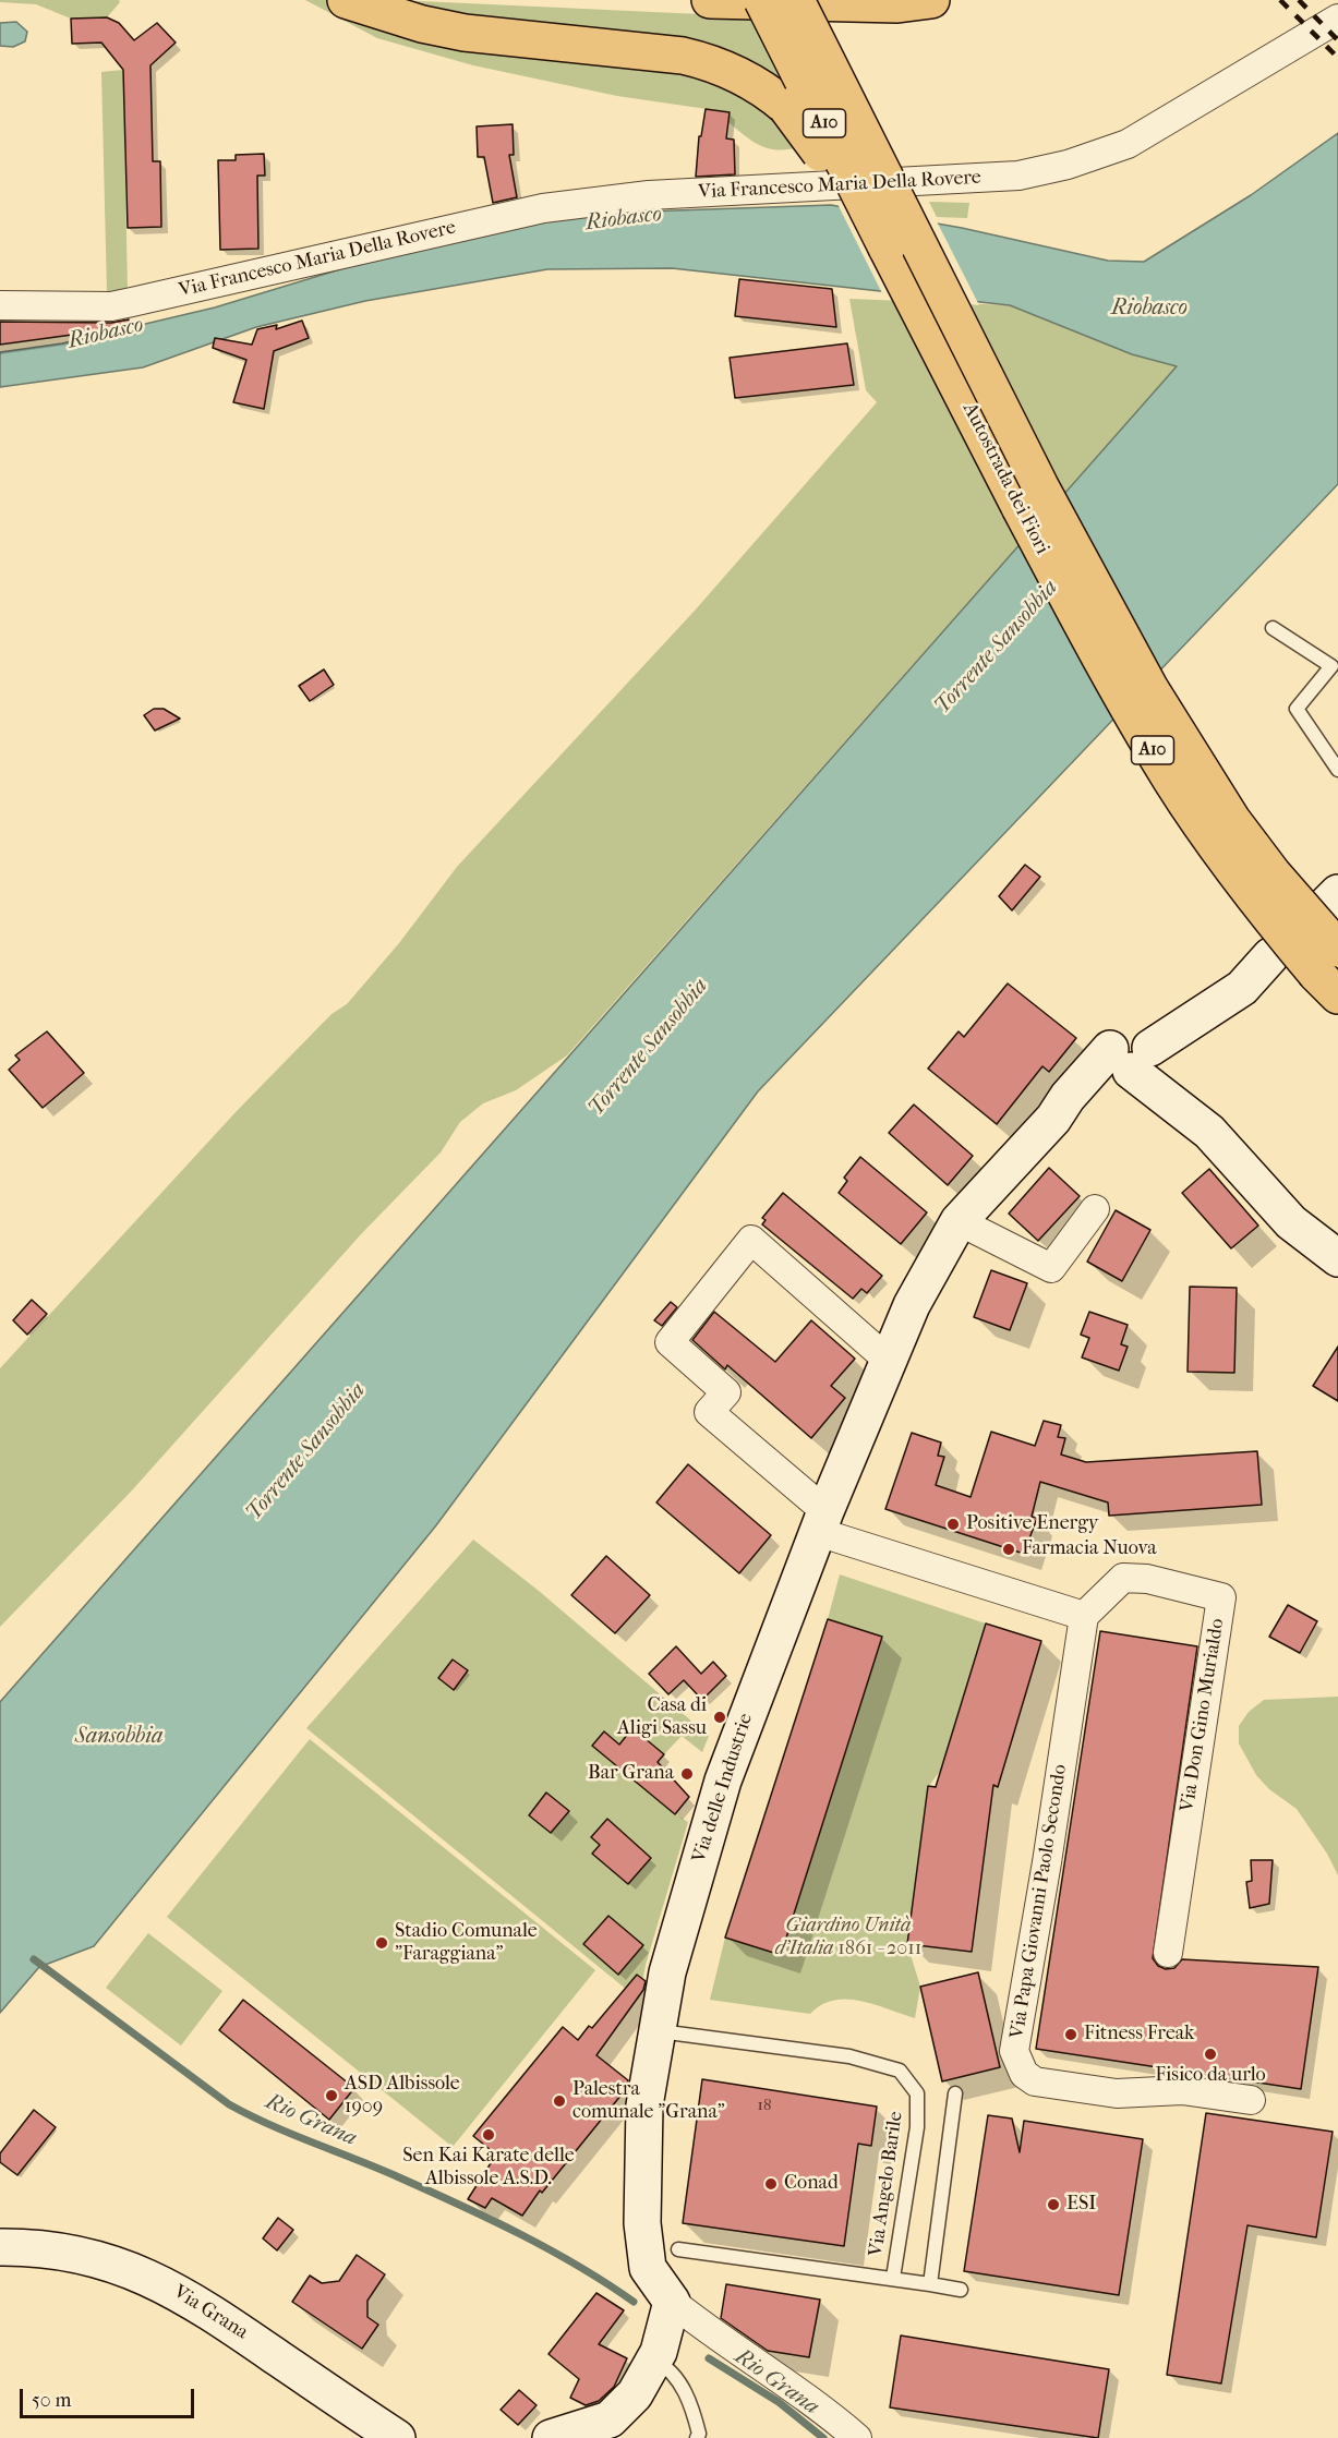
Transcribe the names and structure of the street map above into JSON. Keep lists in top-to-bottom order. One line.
{"streets":{"highway":["A10","Autostrada dei Fiori"],"street":["Via Francesco Maria Della Rovere","Via Don Gino Murialdo","Via delle Industrie","Via Papa Giovanni Paolo Secondo","Via Grana"],"lane":["Via Angelo Barile"]},"crossings":[["Via Don Gino Murialdo","Via Papa Giovanni Paolo Secondo"],["Via delle Industrie","Via Angelo Barile"]],"water":["Riobasco","Torrente Sansobbia","Sansobbia","Rio Grana"],"parks":["Giardino Unità d'Italia 1861 - 2011"],"places":["Positive Energy","Farmacia Nuova","Casa di Aligi Sassu","Bar Grana","Stadio Comunale \"Faraggiana\"","Fitness Freak","Fisico da urlo","ASD Albissole 1909","Palestra comunale \"Grana\"","Sen Kai Karate delle Albissole A.S.D.","Conad","ESI"],"house_numbers":["18"],"scale_bar":"50 m"}
